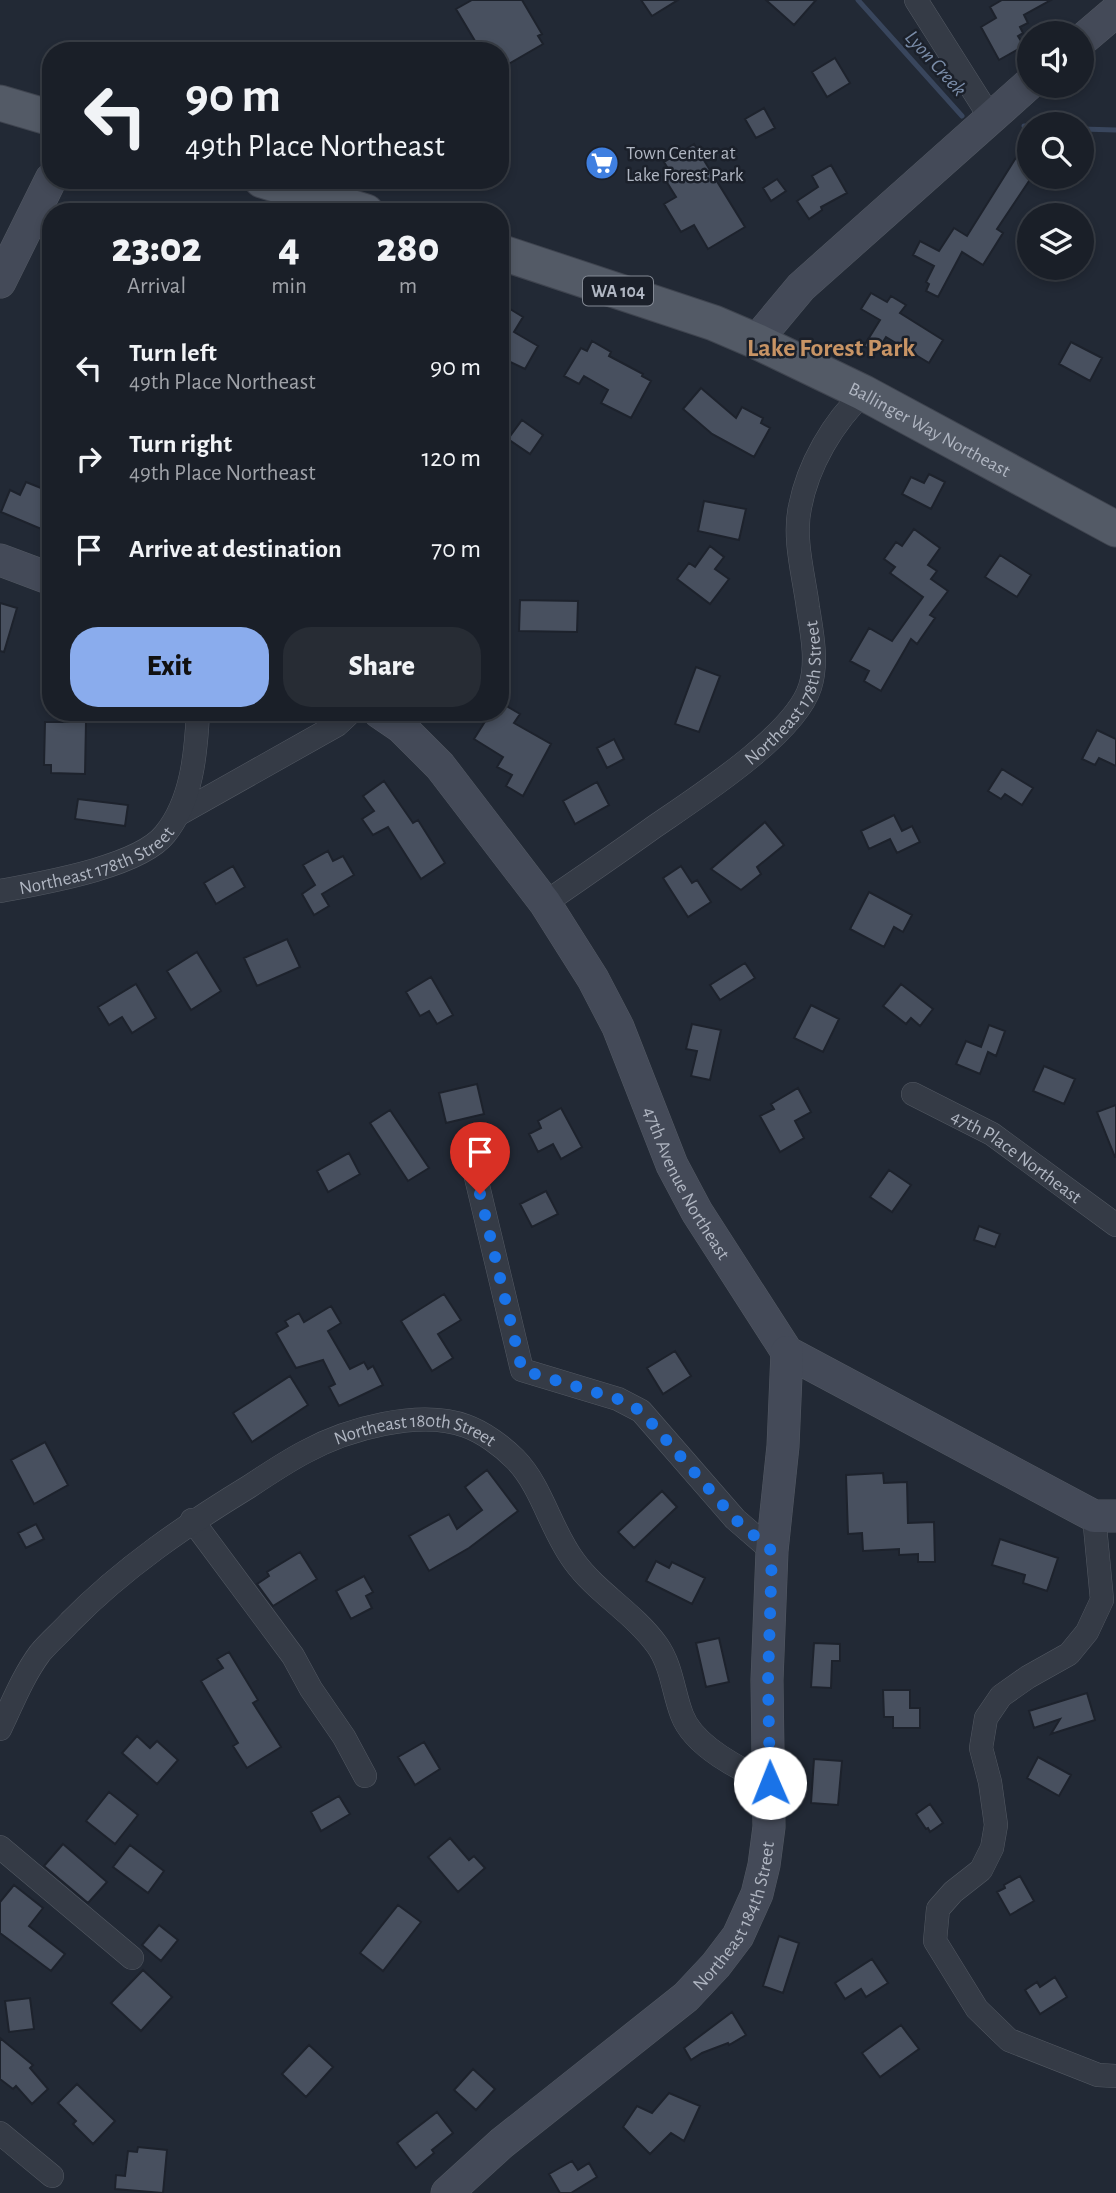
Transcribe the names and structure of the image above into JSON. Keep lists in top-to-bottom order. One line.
{"streets":{"main road":["WA 104","Ballinger Way Northeast"],"street":["Northeast 178th Street","47th Place Northeast","47th Avenue Northeast","Northeast 180th Street","Northeast 184th Street"]},"crossings":[["Ballinger Way Northeast","Northeast 178th Street"],["Northeast 178th Street","47th Avenue Northeast"],["47th Avenue Northeast","Northeast 184th Street"],["Northeast 180th Street","Northeast 184th Street"]],"districts":["Lake Forest Park"],"water":["Lyon Creek"],"places":{"supermarket":["Town Center at Lake Forest Park"]},"page":{"turn":["90 m","49th Place Northeast"],"eta":["23:02","Arrival","4","min","280","m"],"list":[{"name":"Turn left","note":"49th Place Northeast","value":"90 m"},{"name":"Turn right","note":"49th Place Northeast","value":"120 m"},{"name":"Arrive at destination","value":"70 m"}],"buttons":["Exit","Share"]}}
